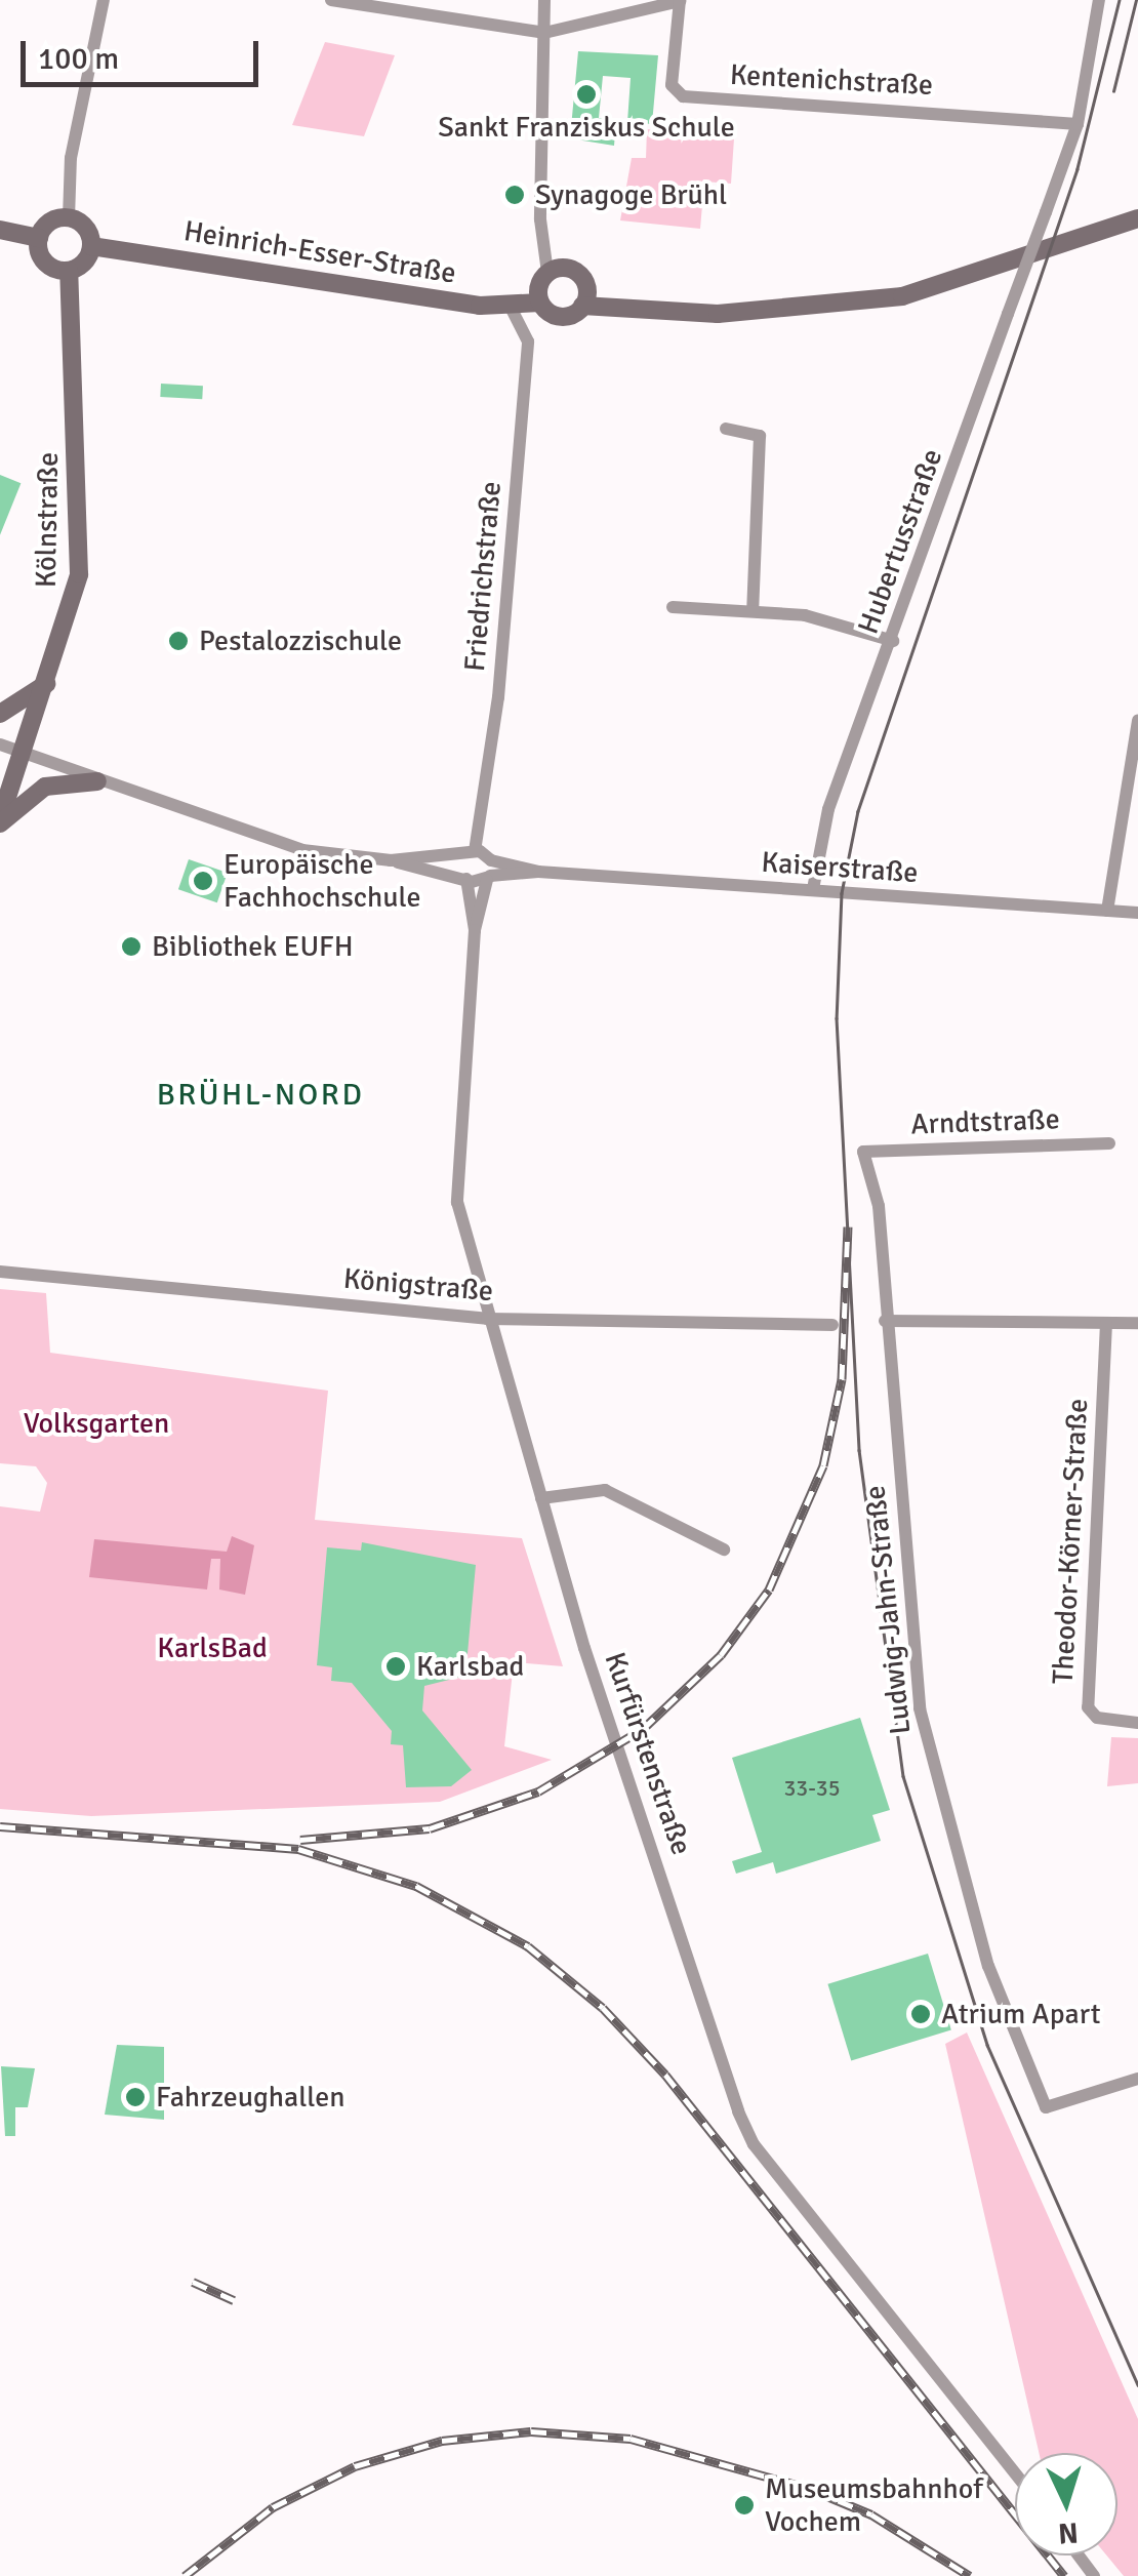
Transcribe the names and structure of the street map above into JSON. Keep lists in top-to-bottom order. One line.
{"streets":{"main road":["Heinrich-Esser-Straße","Kölnstraße"],"street":["Kentenichstraße","Hubertusstraße","Friedrichstraße","Kaiserstraße","Arndtstraße","Königstraße","Theodor-Körner-Straße","Ludwig-Jahn-Straße","Kurfürstenstraße"]},"crossings":[["Kentenichstraße","Hubertusstraße"],["Heinrich-Esser-Straße","Kölnstraße"],["Heinrich-Esser-Straße","Friedrichstraße"],["Hubertusstraße","Kaiserstraße"],["Friedrichstraße","Kurfürstenstraße"],["Kaiserstraße","Kurfürstenstraße"],["Arndtstraße","Ludwig-Jahn-Straße"],["Königstraße","Kurfürstenstraße"]],"districts":["BRÜHL-NORD"],"parks":["Volksgarten","KarlsBad"],"places":["Sankt Franziskus Schule","Synagoge Brühl","Pestalozzischule","Europäische Fachhochschule","Bibliothek EUFH","Karlsbad","Atrium Apart","Fahrzeughallen","Museumsbahnhof Vochem"],"house_numbers":["33-35"],"scale_bar":"100 m","north":"bottom"}
